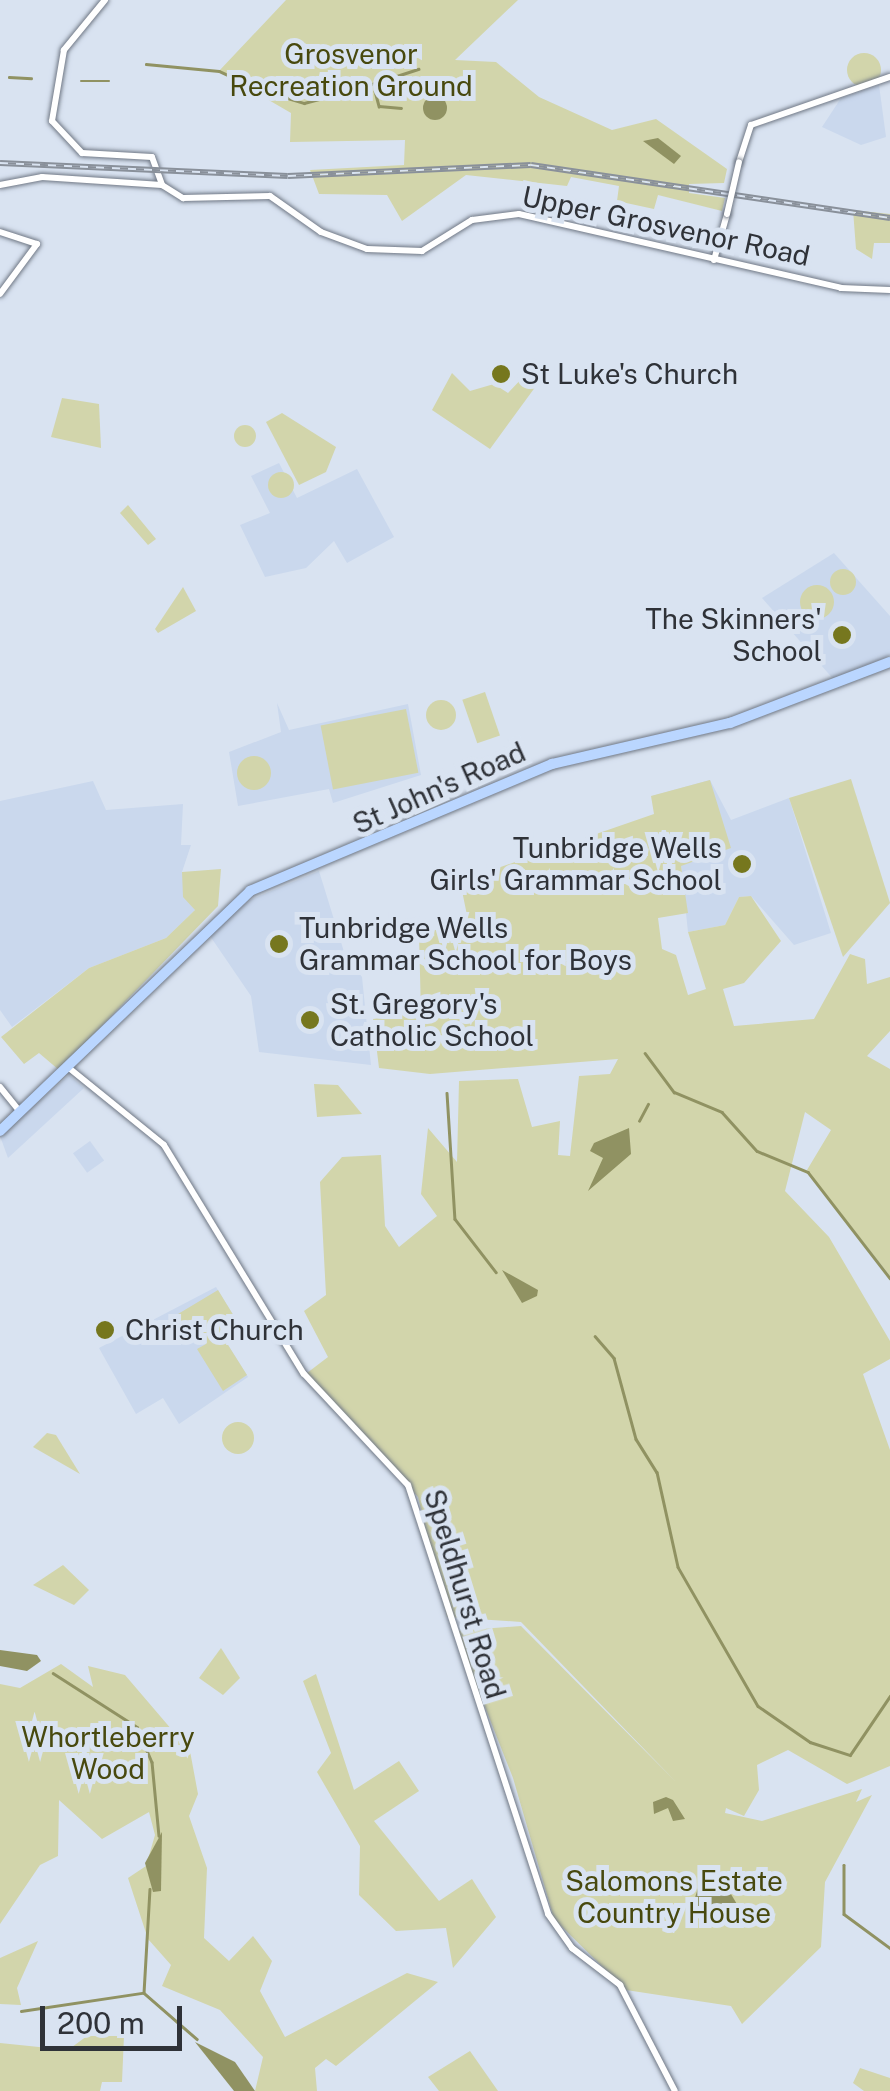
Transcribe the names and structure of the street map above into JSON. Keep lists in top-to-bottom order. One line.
{"streets":{"highway":["St John's Road"],"street":["Upper Grosvenor Road","Speldhurst Road"]},"crossings":[["St John's Road","Speldhurst Road"]],"parks":["Grosvenor Recreation Ground","Whortleberry Wood","Salomons Estate Country House"],"places":["St Luke's Church","The Skinners' School","Tunbridge Wells Girls' Grammar School","Tunbridge Wells Grammar School for Boys","St. Gregory's Catholic School","Christ Church"],"scale_bar":"200 m"}
